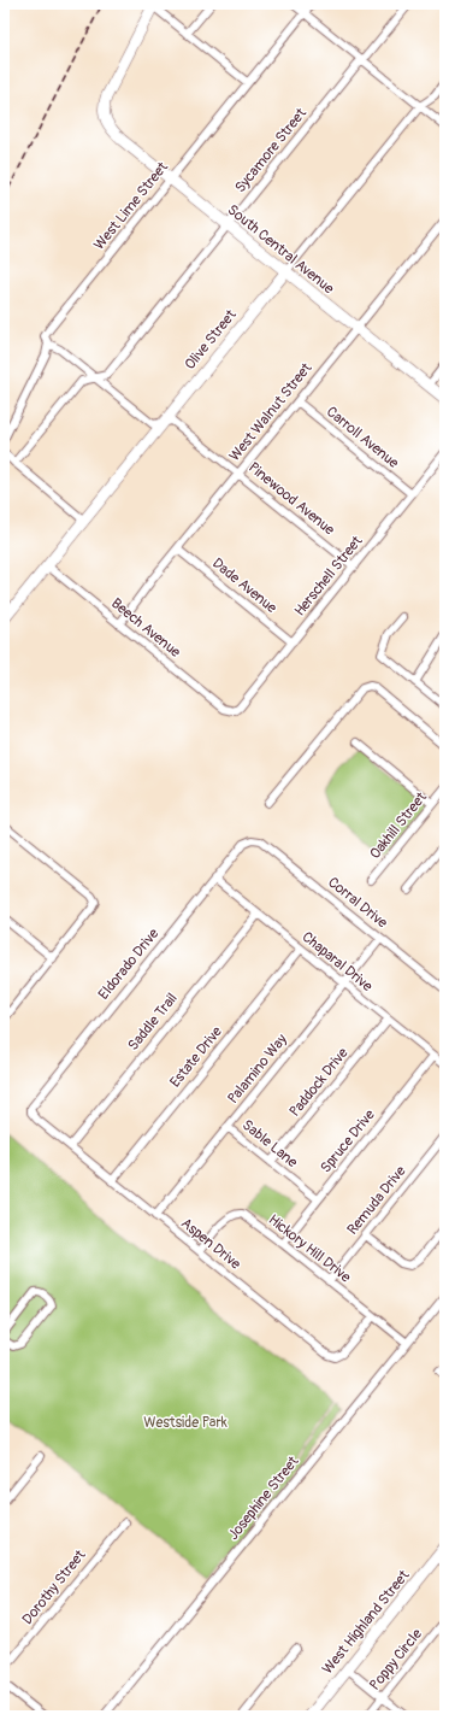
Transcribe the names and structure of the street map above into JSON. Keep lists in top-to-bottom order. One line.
{"streets":{"main road":["South Central Avenue","Olive Street","West Highland Street"],"street":["Sycamore Street","West Lime Street","West Walnut Street","Carroll Avenue","Pinewood Avenue","Herschell Street","Dade Avenue","Beech Avenue","Oakhill Street","Corral Drive","Chaparal Drive","Eldorado Drive","Saddle Trail","Estate Drive","Palamino Way","Paddock Drive","Spruce Drive","Sable Lane","Remuda Drive","Aspen Drive","Hickory Hill Drive","Josephine Street","Dorothy Street","Poppy Circle"]},"crossings":[["Sycamore Street","South Central Avenue"],["Sycamore Street","Pinewood Avenue"],["West Lime Street","South Central Avenue"],["West Lime Street","Pinewood Avenue"],["South Central Avenue","Olive Street"],["South Central Avenue","West Walnut Street"],["Olive Street","Pinewood Avenue"],["Olive Street","Beech Avenue"],["West Walnut Street","Carroll Avenue"],["West Walnut Street","Pinewood Avenue"],["West Walnut Street","Dade Avenue"],["West Walnut Street","Beech Avenue"],["Carroll Avenue","Herschell Street"],["Pinewood Avenue","Herschell Street"],["Herschell Street","Dade Avenue"],["Herschell Street","Beech Avenue"],["Corral Drive","Eldorado Drive"],["Corral Drive","Palamino Way"],["Chaparal Drive","Eldorado Drive"],["Chaparal Drive","Saddle Trail"],["Chaparal Drive","Estate Drive"],["Chaparal Drive","Palamino Way"],["Chaparal Drive","Paddock Drive"],["Chaparal Drive","Spruce Drive"],["Eldorado Drive","Aspen Drive"],["Saddle Trail","Aspen Drive"],["Estate Drive","Aspen Drive"],["Palamino Way","Sable Lane"],["Palamino Way","Aspen Drive"],["Paddock Drive","Sable Lane"],["Spruce Drive","Sable Lane"],["Spruce Drive","Hickory Hill Drive"],["Remuda Drive","Hickory Hill Drive"],["Aspen Drive","Hickory Hill Drive"],["Hickory Hill Drive","Josephine Street"]],"parks":["Westside Park"]}
